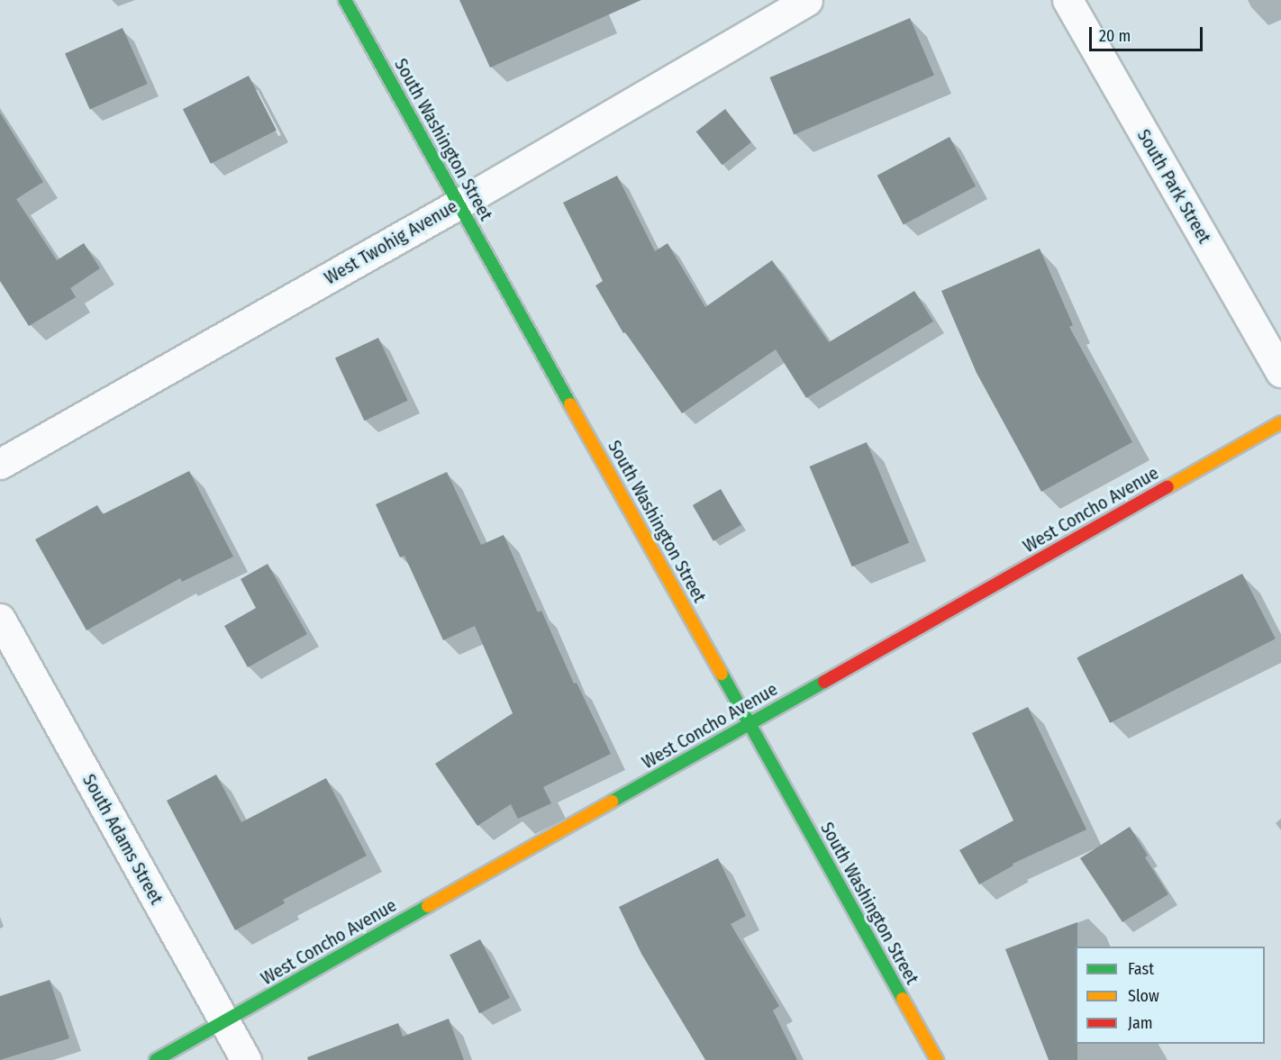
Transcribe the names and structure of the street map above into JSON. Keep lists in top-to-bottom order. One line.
{"streets":{"street":["South Washington Street","South Park Street","West Twohig Avenue","West Concho Avenue","South Adams Street"]},"crossings":[["South Washington Street","West Twohig Avenue"],["South Washington Street","West Concho Avenue"],["West Concho Avenue","South Adams Street"]],"legend":["Fast","Slow","Jam"],"scale_bar":"20 m"}
